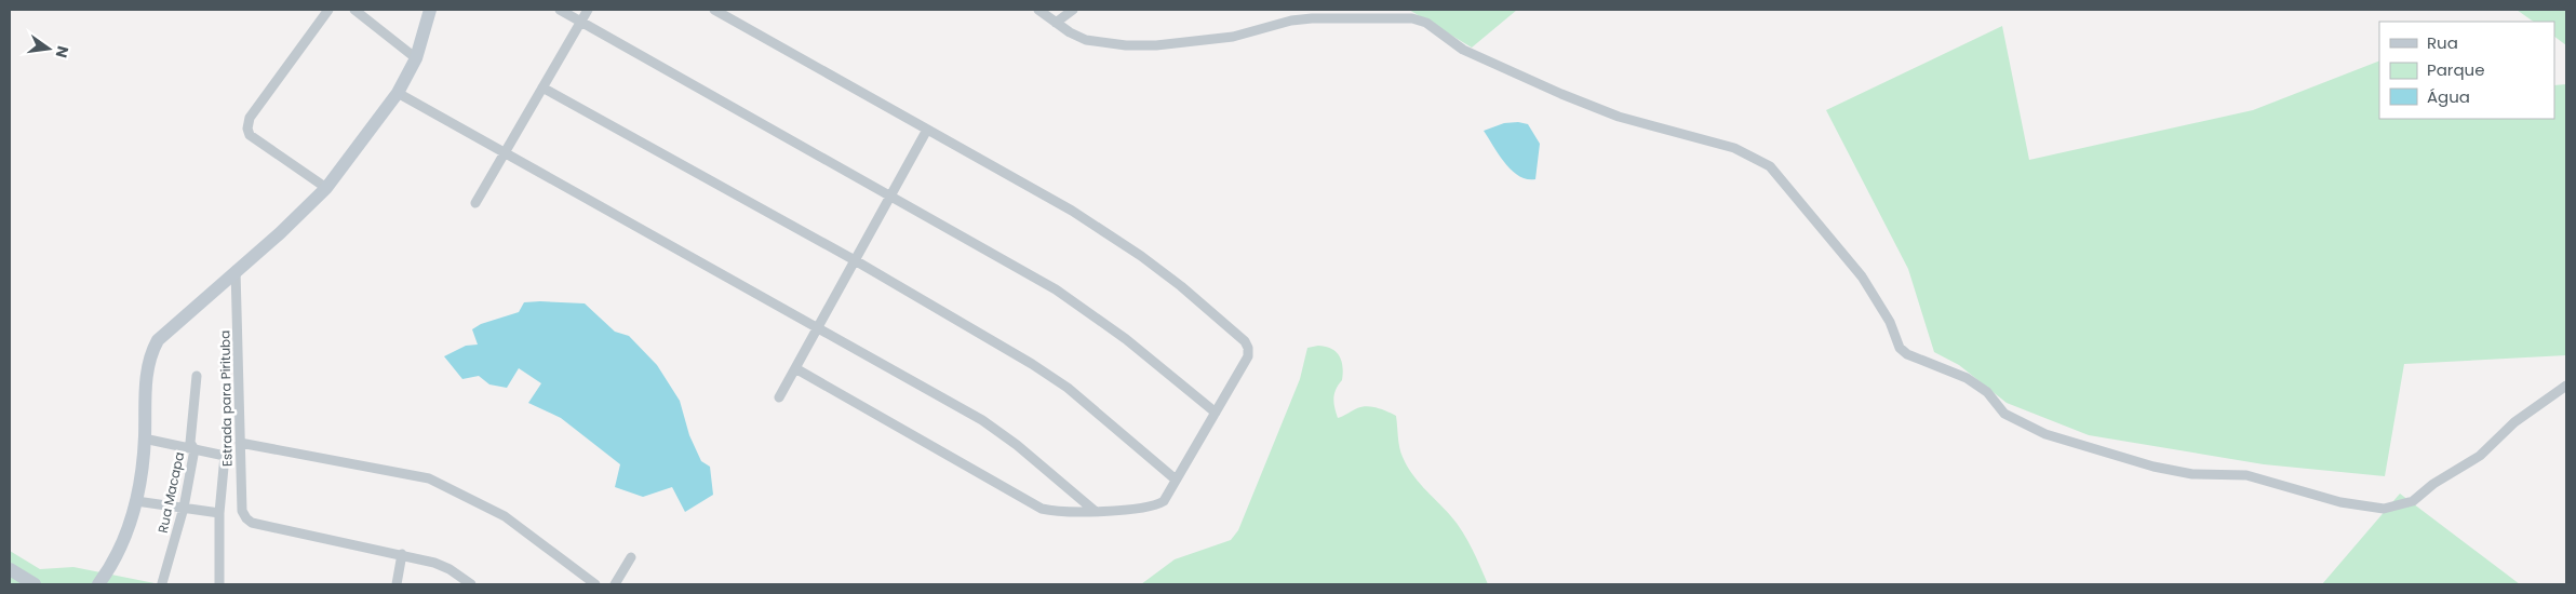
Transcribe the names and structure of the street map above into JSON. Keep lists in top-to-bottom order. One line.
{"streets":{"street":["Estrada para Pirituba","Rua Macapa"]},"crossings":[["Estrada para Pirituba","Rua Macapa"]],"legend":["Rua","Parque","Água"],"north":"right"}
